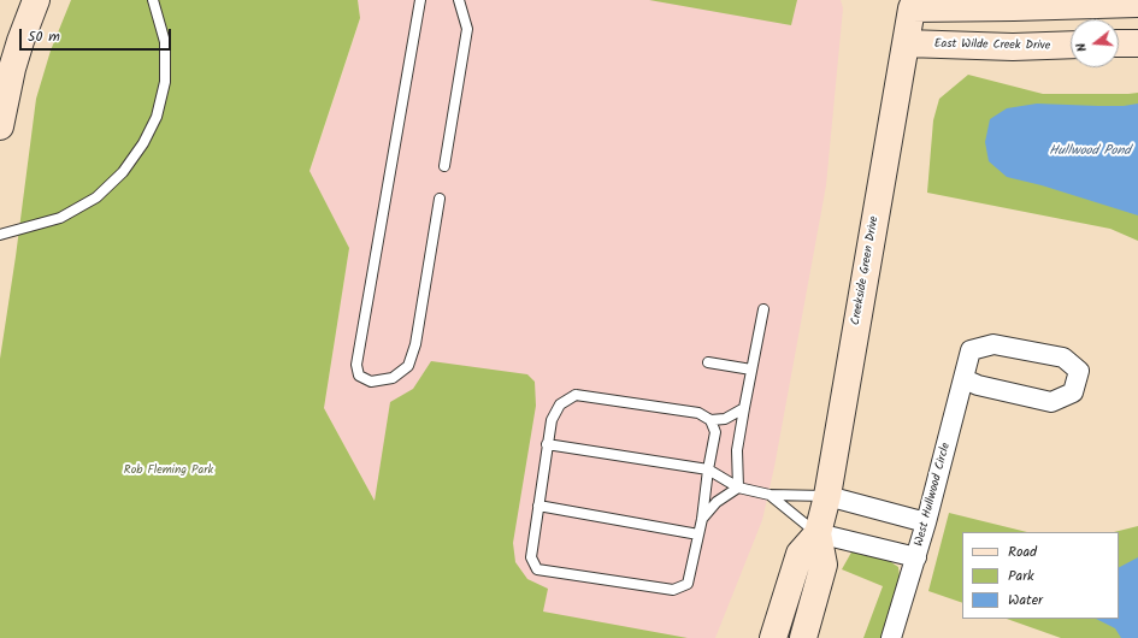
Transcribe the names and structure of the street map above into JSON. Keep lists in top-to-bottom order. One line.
{"streets":{"main road":["East Wilde Creek Drive","Creekside Green Drive"],"street":["West Hullwood Circle"]},"crossings":[["East Wilde Creek Drive","Creekside Green Drive"]],"water":["Hullwood Pond"],"parks":["Rob Fleming Park"],"legend":["Road","Park","Water"],"scale_bar":"50 m","north":"left"}
